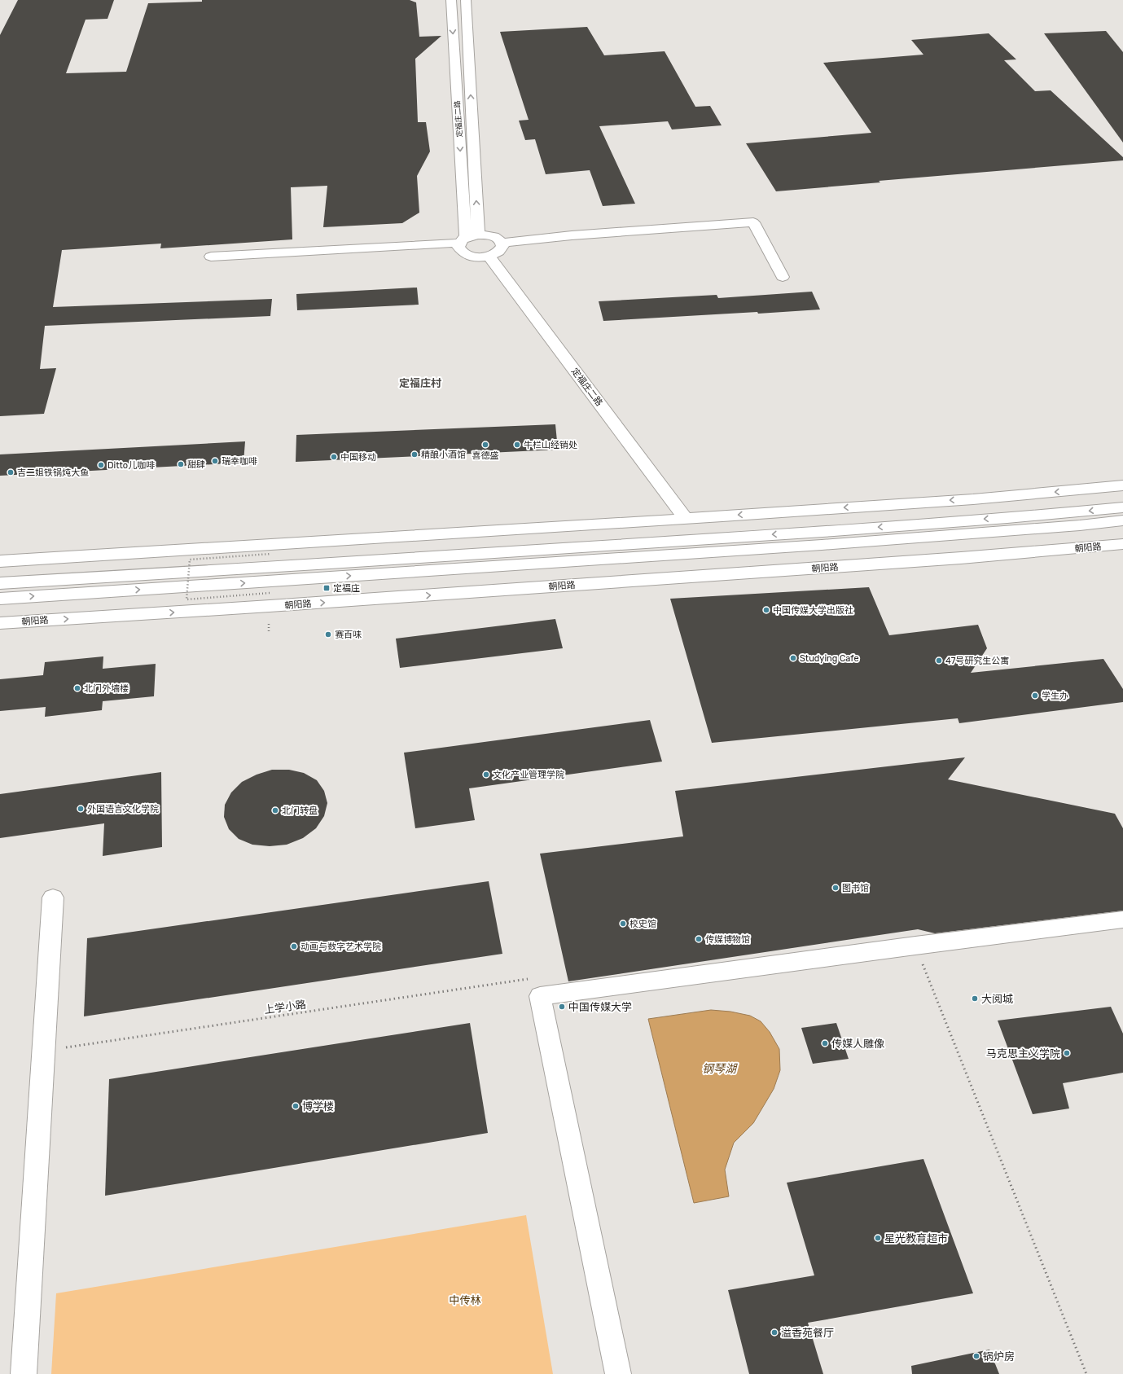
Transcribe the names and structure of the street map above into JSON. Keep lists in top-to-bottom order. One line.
{"streets":{"main road":["定福庄二路","朝阳路"],"path":["上学小路"]},"districts":["定福庄村"],"water":["钢琴湖"],"parks":["中传林"],"places":{"other":["喜德盛","牛栏山经销处","精酿小酒馆","中国移动","瑞幸咖啡","甜肆","Ditto儿咖啡","吉二姐铁锅炖大鱼","中国传媒大学出版社","赛百味","Studying Cafe","47号研究生公寓","北门外墙楼","学生办","文化产业管理学院","外国语言文化学院","北门转盘","图书馆","校史馆","传媒博物馆","动画与数字艺术学院","大阅城","中国传媒大学","传媒人雕像","马克思主义学院","博学楼","星光教育超市","溢香苑餐厅","锅炉房"],"transit":["定福庄"]}}
